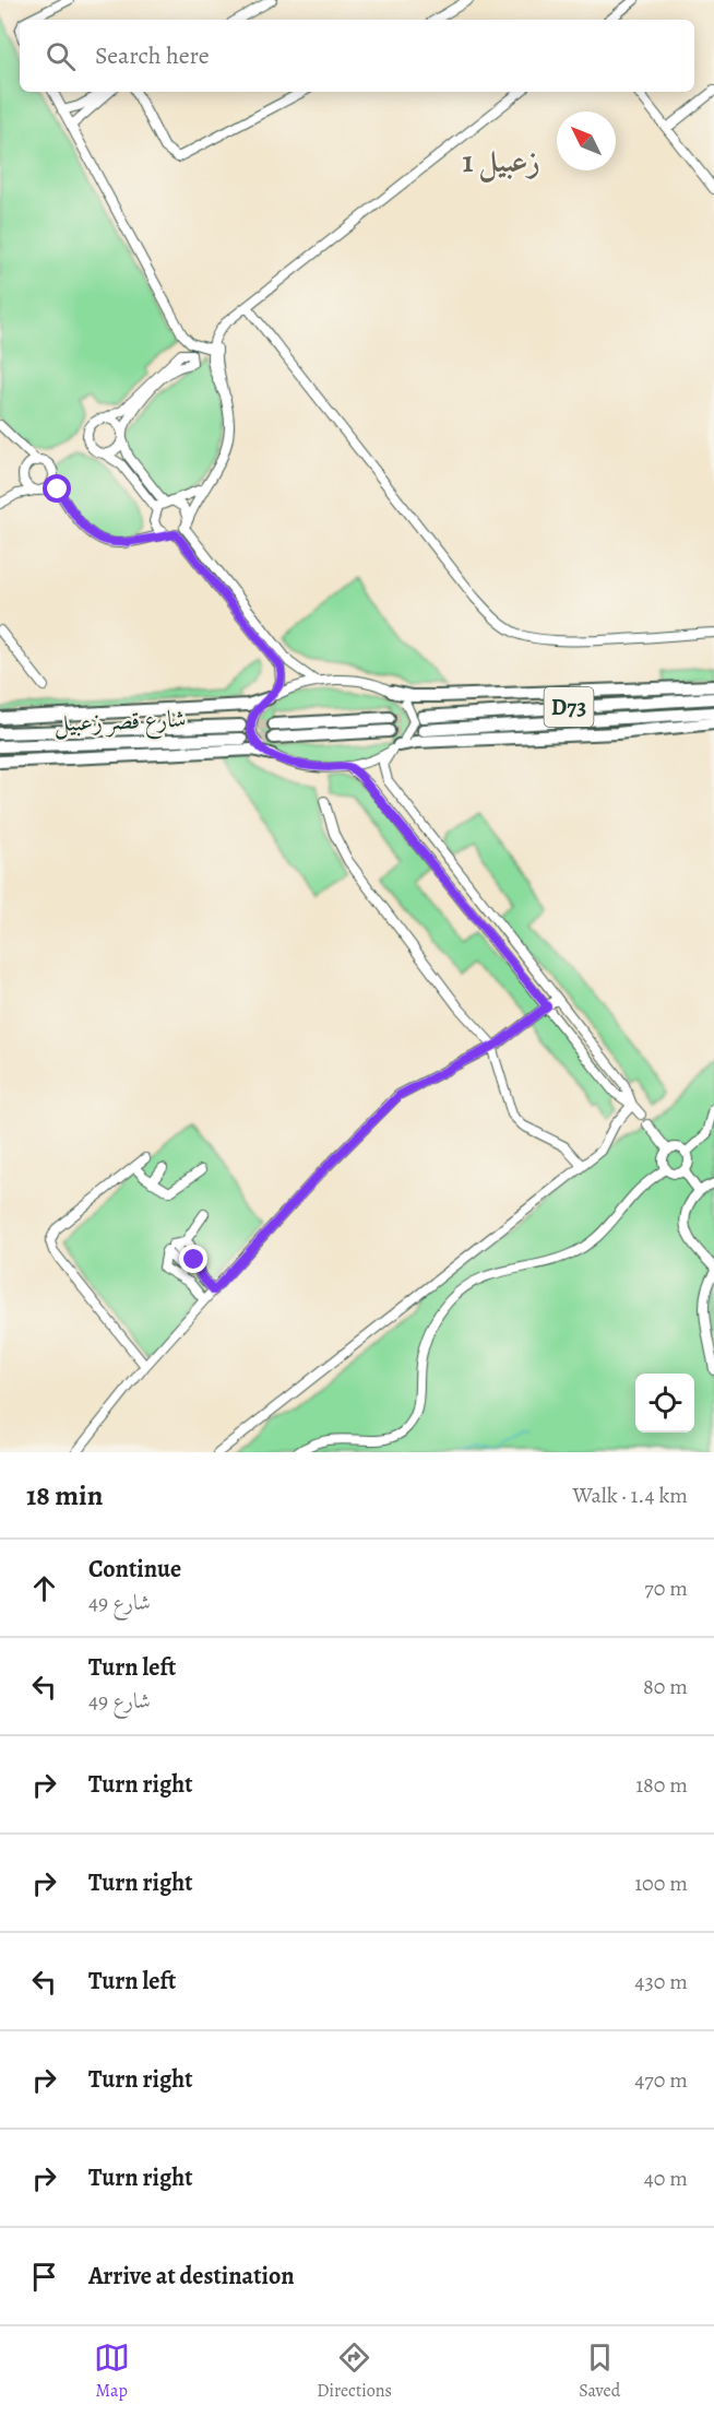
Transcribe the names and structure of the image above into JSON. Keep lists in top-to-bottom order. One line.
{"streets":{"main road":["D73","شارع قصر زعبيل"]},"districts":["زعبيل 1"],"north":"top left","page":{"search":"Search here","heading":["18 min","Walk · 1.4 km"],"list":[["Continue","شارع 49","70 m"],["Turn left","شارع 49","80 m"],["Turn right","180 m"],["Turn right","100 m"],["Turn left","430 m"],["Turn right","470 m"],["Turn right","40 m"],"Arrive at destination"],"nav":["Map","Directions","Saved"]}}
